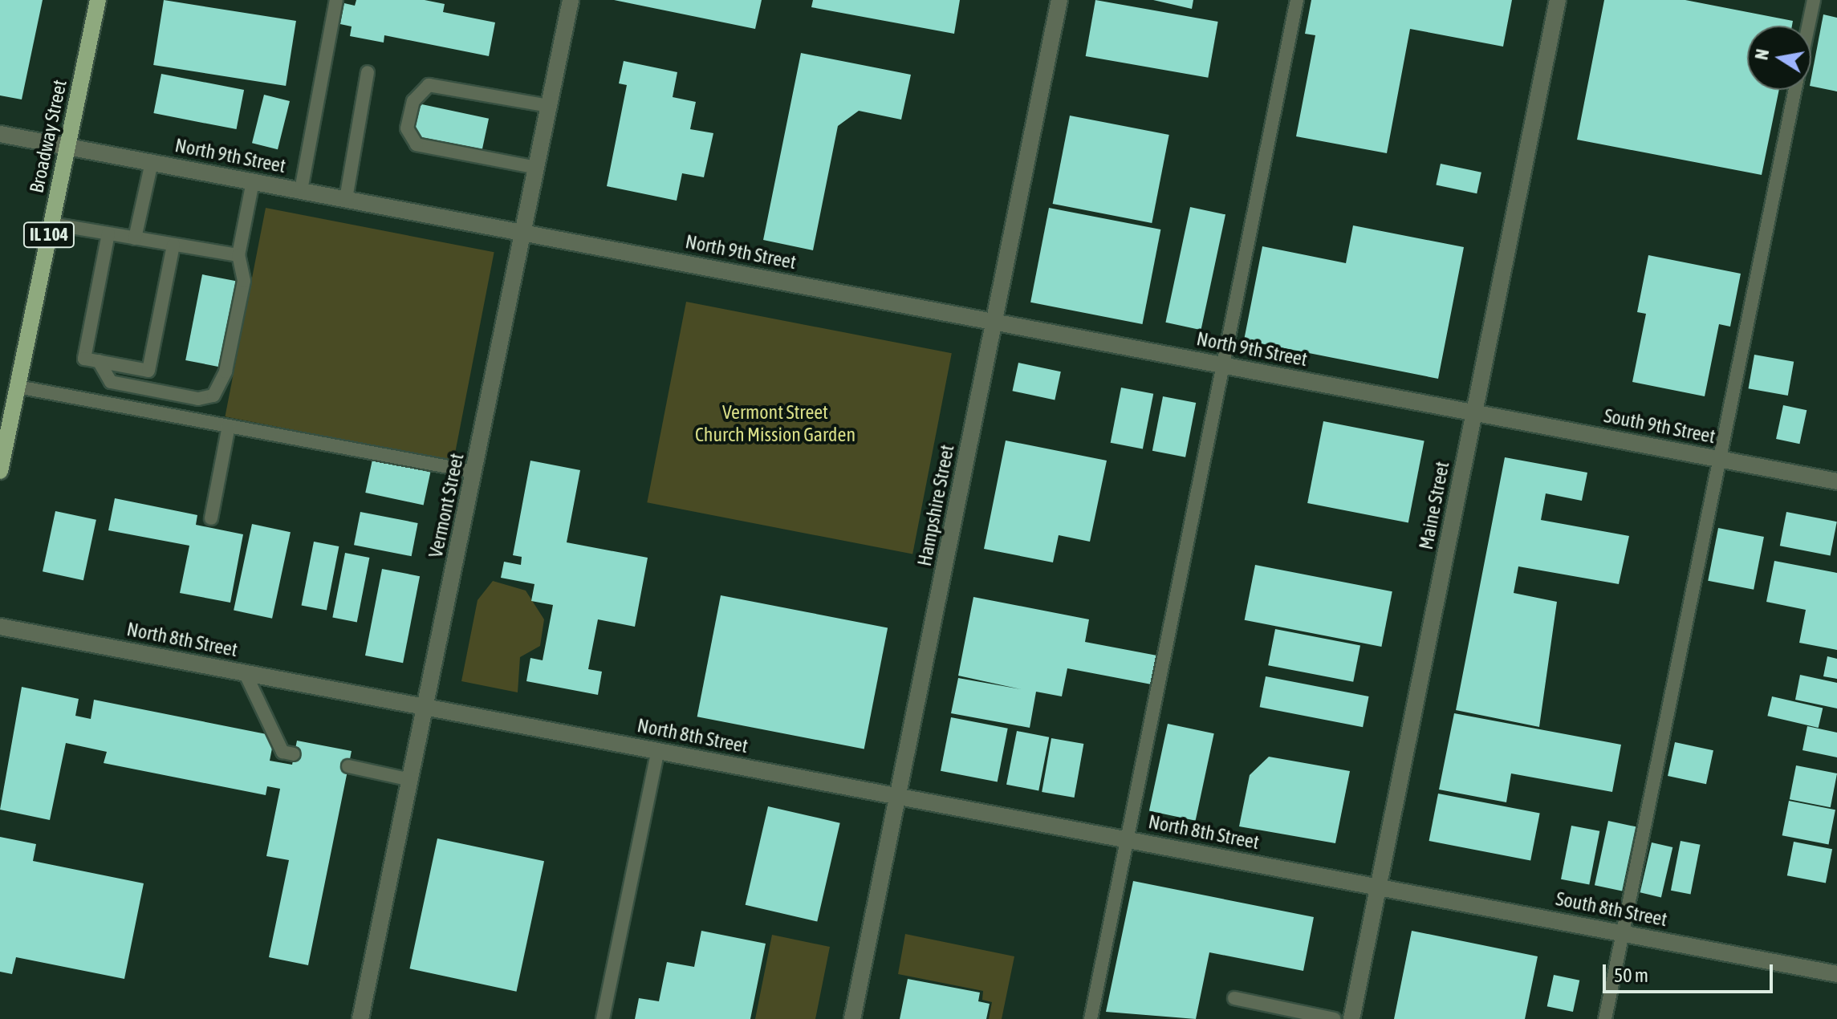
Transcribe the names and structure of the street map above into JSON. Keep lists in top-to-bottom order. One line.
{"streets":{"main road":["Broadway Street","IL 104"],"street":["North 9th Street","South 9th Street","Vermont Street","Hampshire Street","Maine Street","North 8th Street","South 8th Street"]},"crossings":[["Broadway Street","North 9th Street"],["North 9th Street","South 9th Street"],["North 9th Street","Vermont Street"],["North 9th Street","Hampshire Street"],["North 9th Street","Maine Street"],["South 9th Street","Maine Street"],["Vermont Street","North 8th Street"],["Hampshire Street","North 8th Street"],["Maine Street","North 8th Street"],["Maine Street","South 8th Street"],["North 8th Street","South 8th Street"]],"parks":["Vermont Street Church Mission Garden"],"scale_bar":"50 m","north":"left"}
